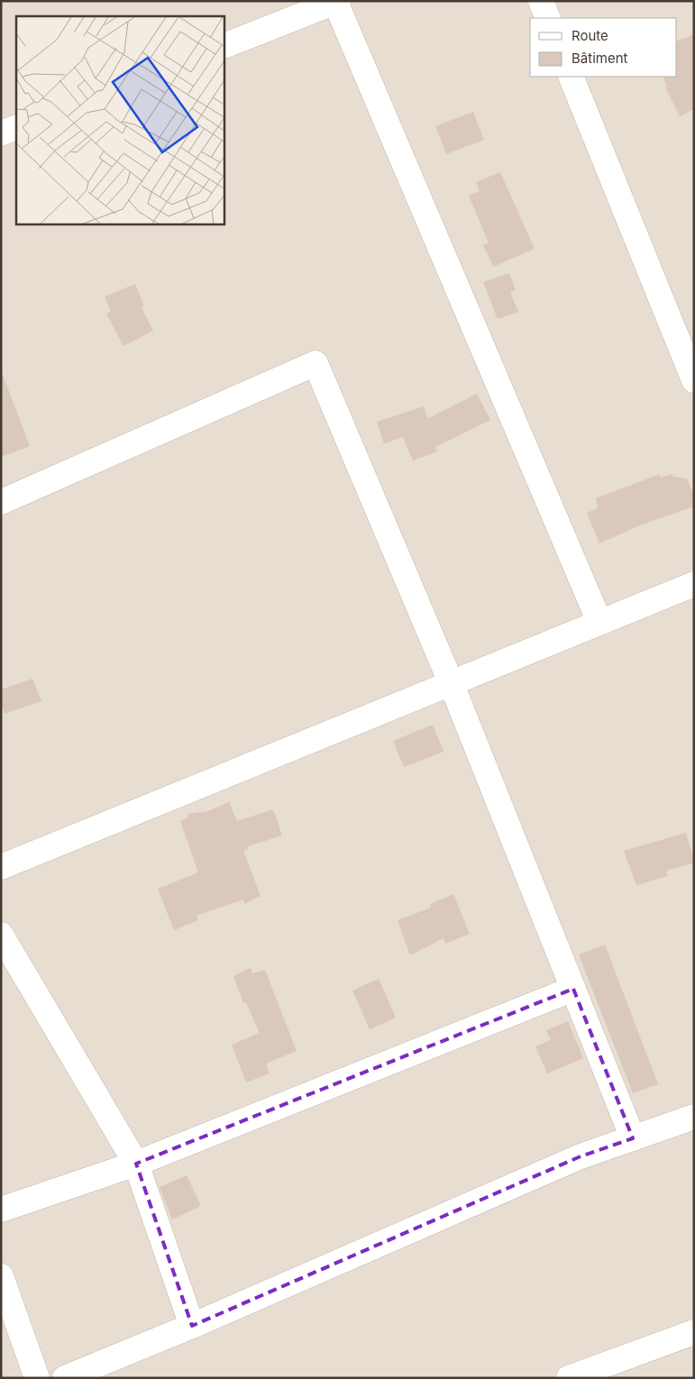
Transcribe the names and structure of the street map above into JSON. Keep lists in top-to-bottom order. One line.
{"legend":["Route","Bâtiment"]}
